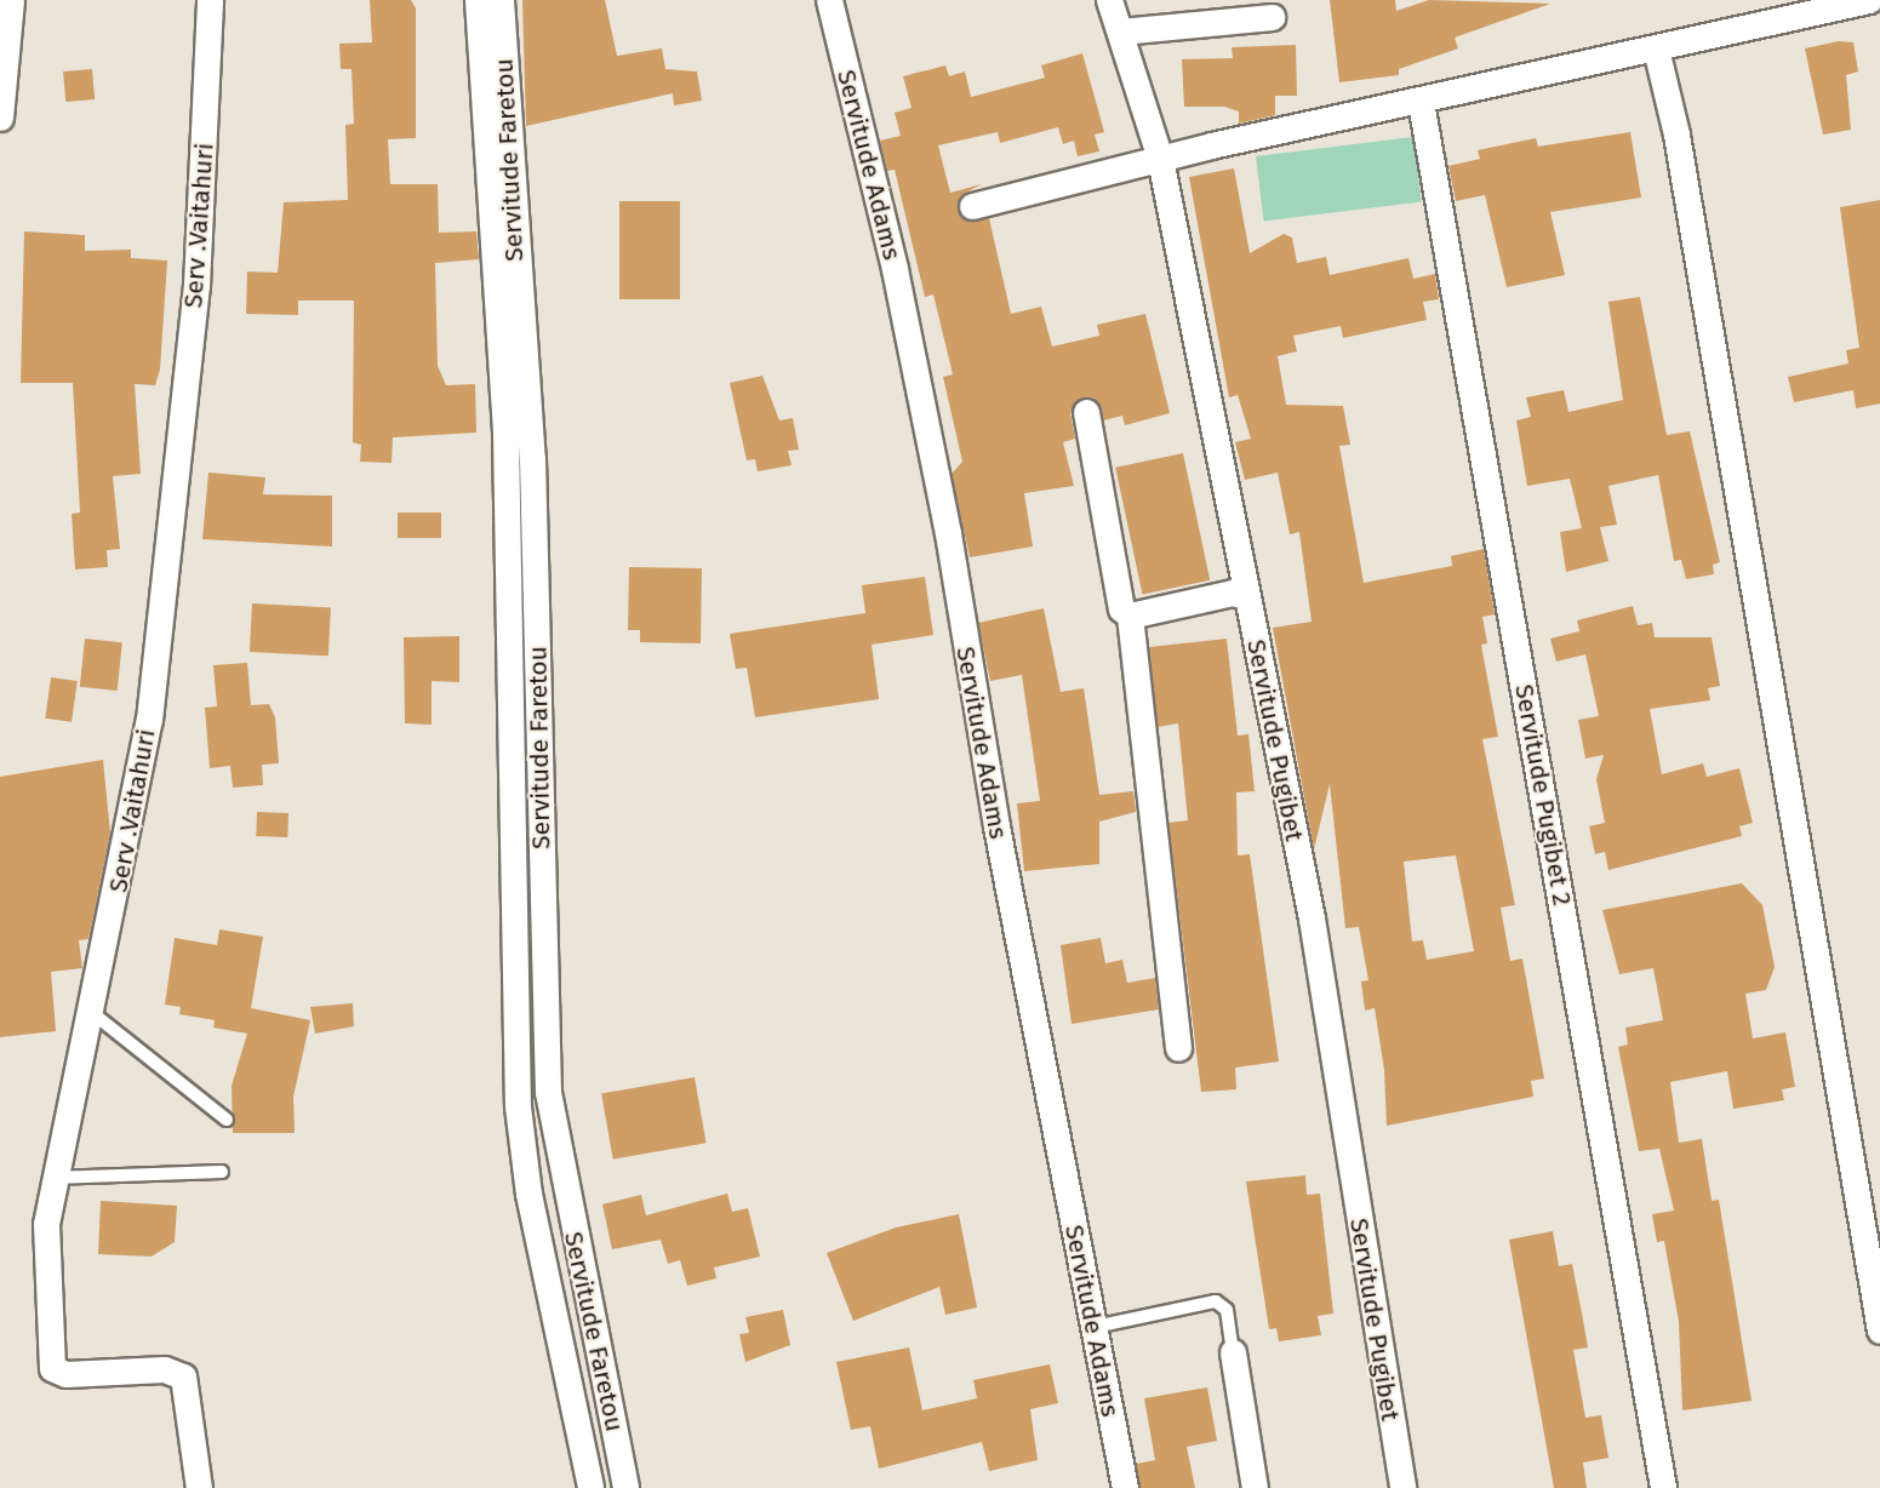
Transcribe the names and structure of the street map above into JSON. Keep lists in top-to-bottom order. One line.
{"streets":{"street":["Servitude Faretou","Servitude Adams","Serv .Vaitahuri","Servitude Pugibet","Servitude Pugibet 2"]}}
